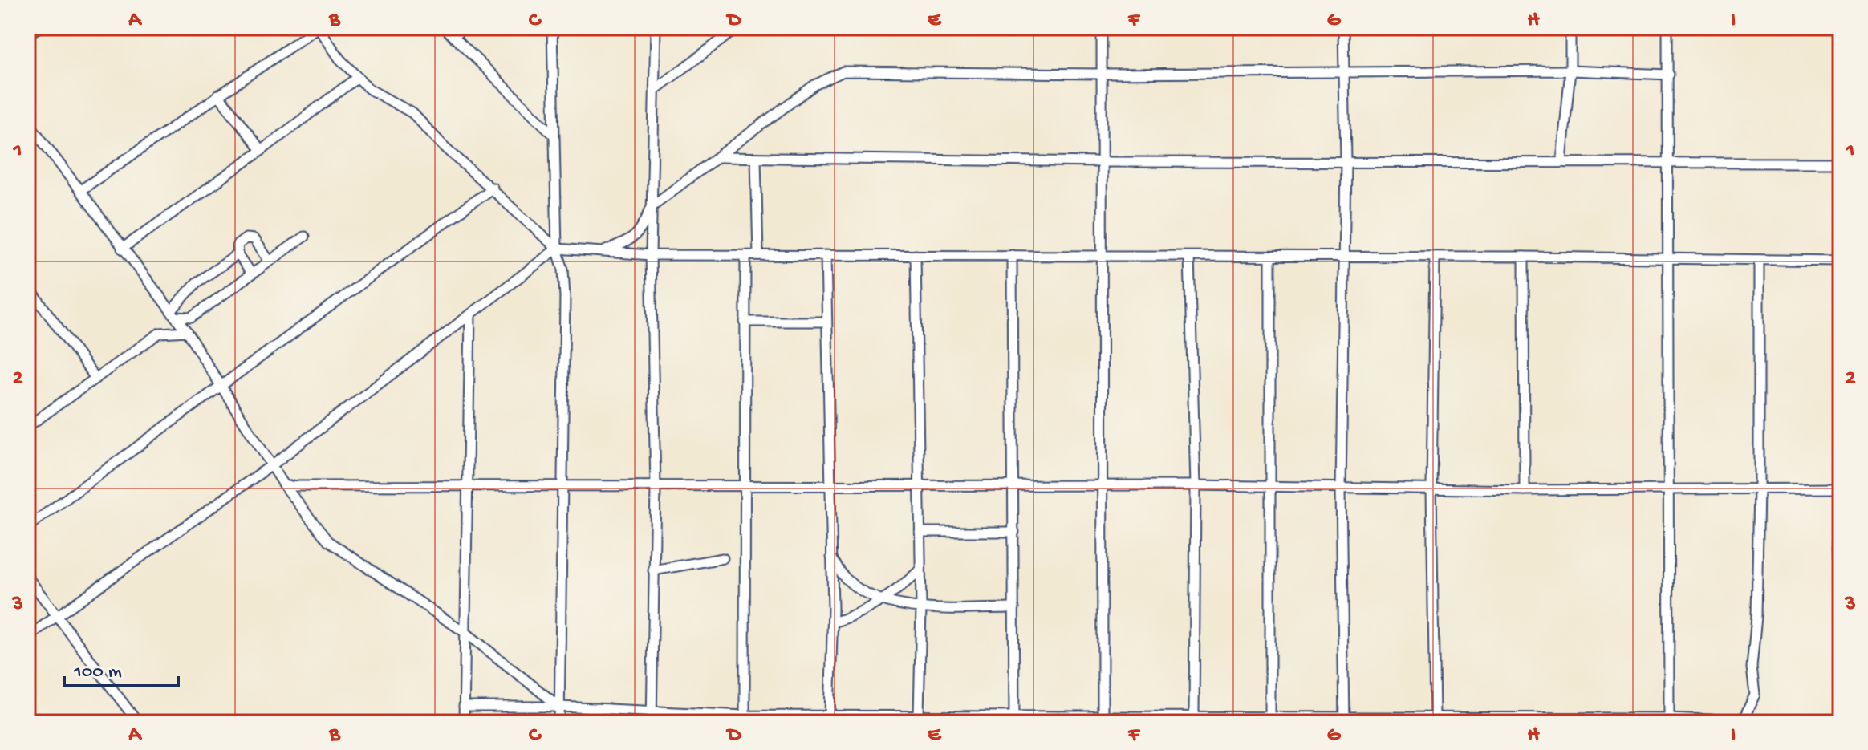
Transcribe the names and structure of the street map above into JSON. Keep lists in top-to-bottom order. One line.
{"scale_bar":"100 m","grid":{"columns":["A","B","C","D","E","F","G","H","I"],"rows":["1","2","3"]}}
